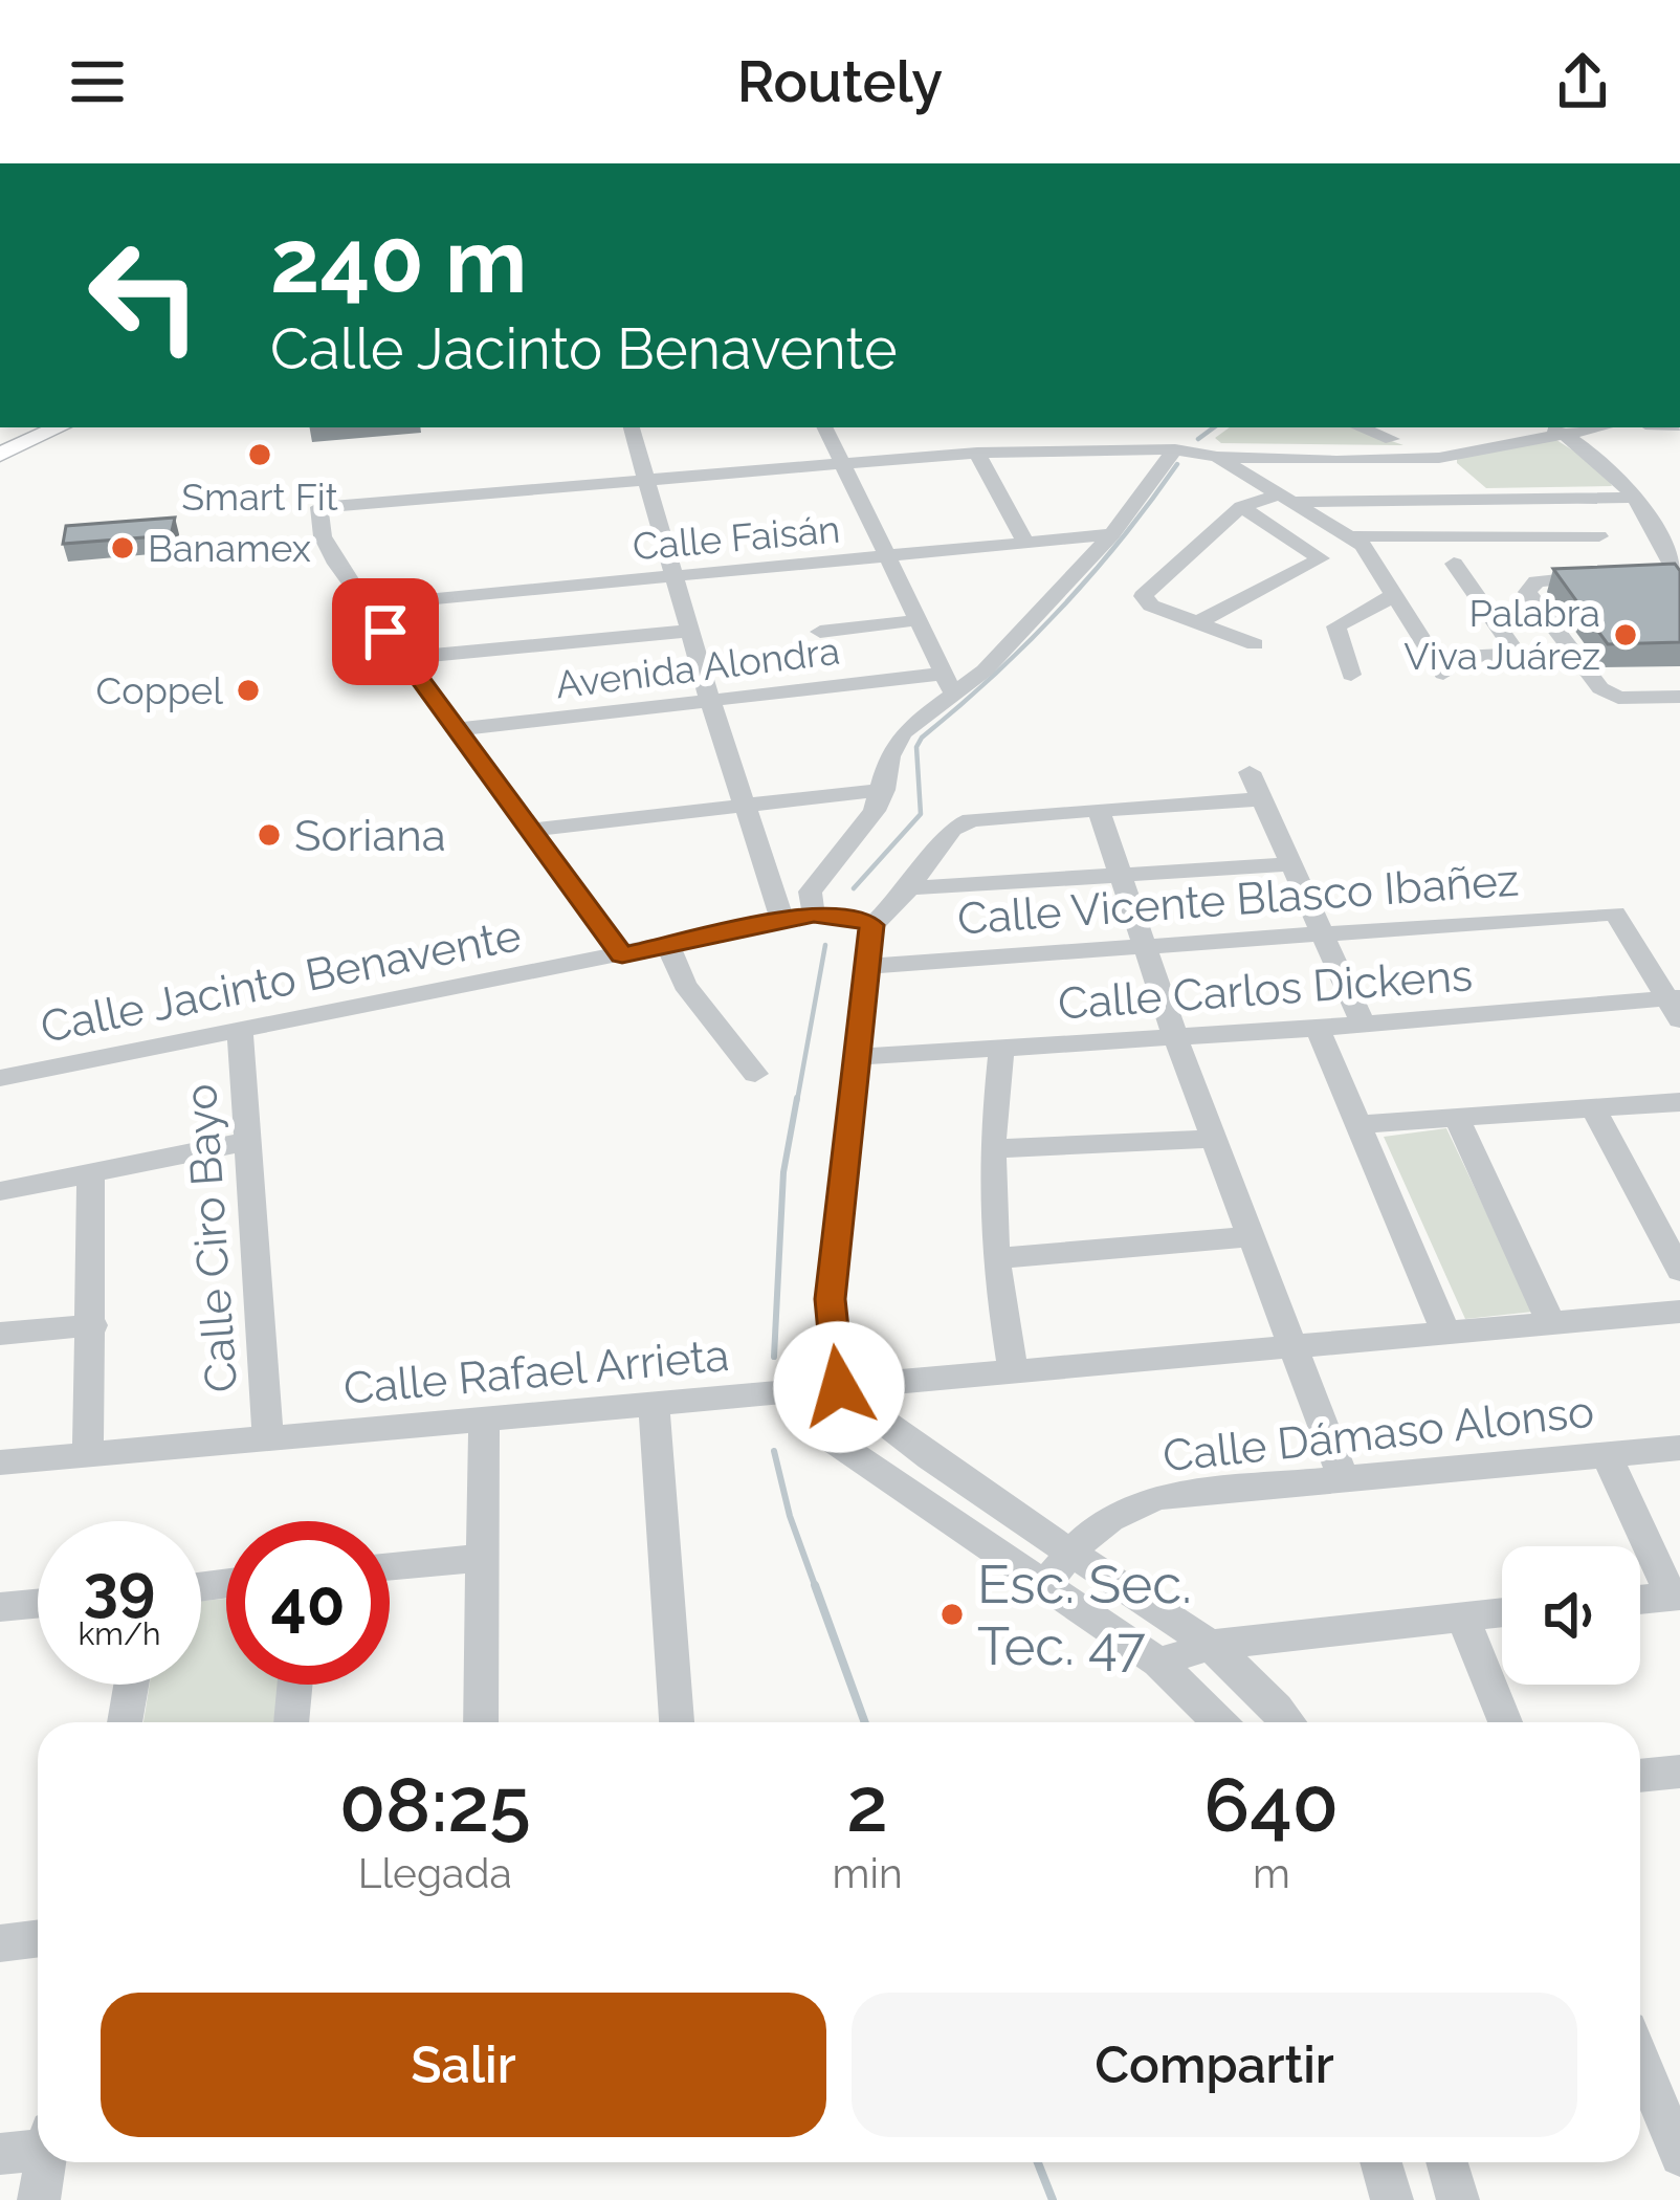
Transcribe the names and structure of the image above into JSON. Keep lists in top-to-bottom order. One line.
{"streets":{"street":["Calle Faisán","Avenida Alondra","Calle Vicente Blasco Ibañez","Calle Jacinto Benavente","Calle Carlos Dickens","Calle Ciro Bayo","Calle Rafael Arrieta","Calle Dámaso Alonso"]},"crossings":[["Calle Vicente Blasco Ibañez","Calle Carlos Dickens"],["Calle Jacinto Benavente","Calle Ciro Bayo"],["Calle Ciro Bayo","Calle Rafael Arrieta"]],"places":["Smart Fit","Banamex","Palabra Viva Juárez","Coppel","Soriana","Esc. Sec. Tec. 47"],"page":{"header":"Routely","turn":["240 m","Calle Jacinto Benavente"],"speed":"39 km/h","limit":"40","eta":["08:25","Llegada","2","min","640","m"],"buttons":["Salir","Compartir"]}}
